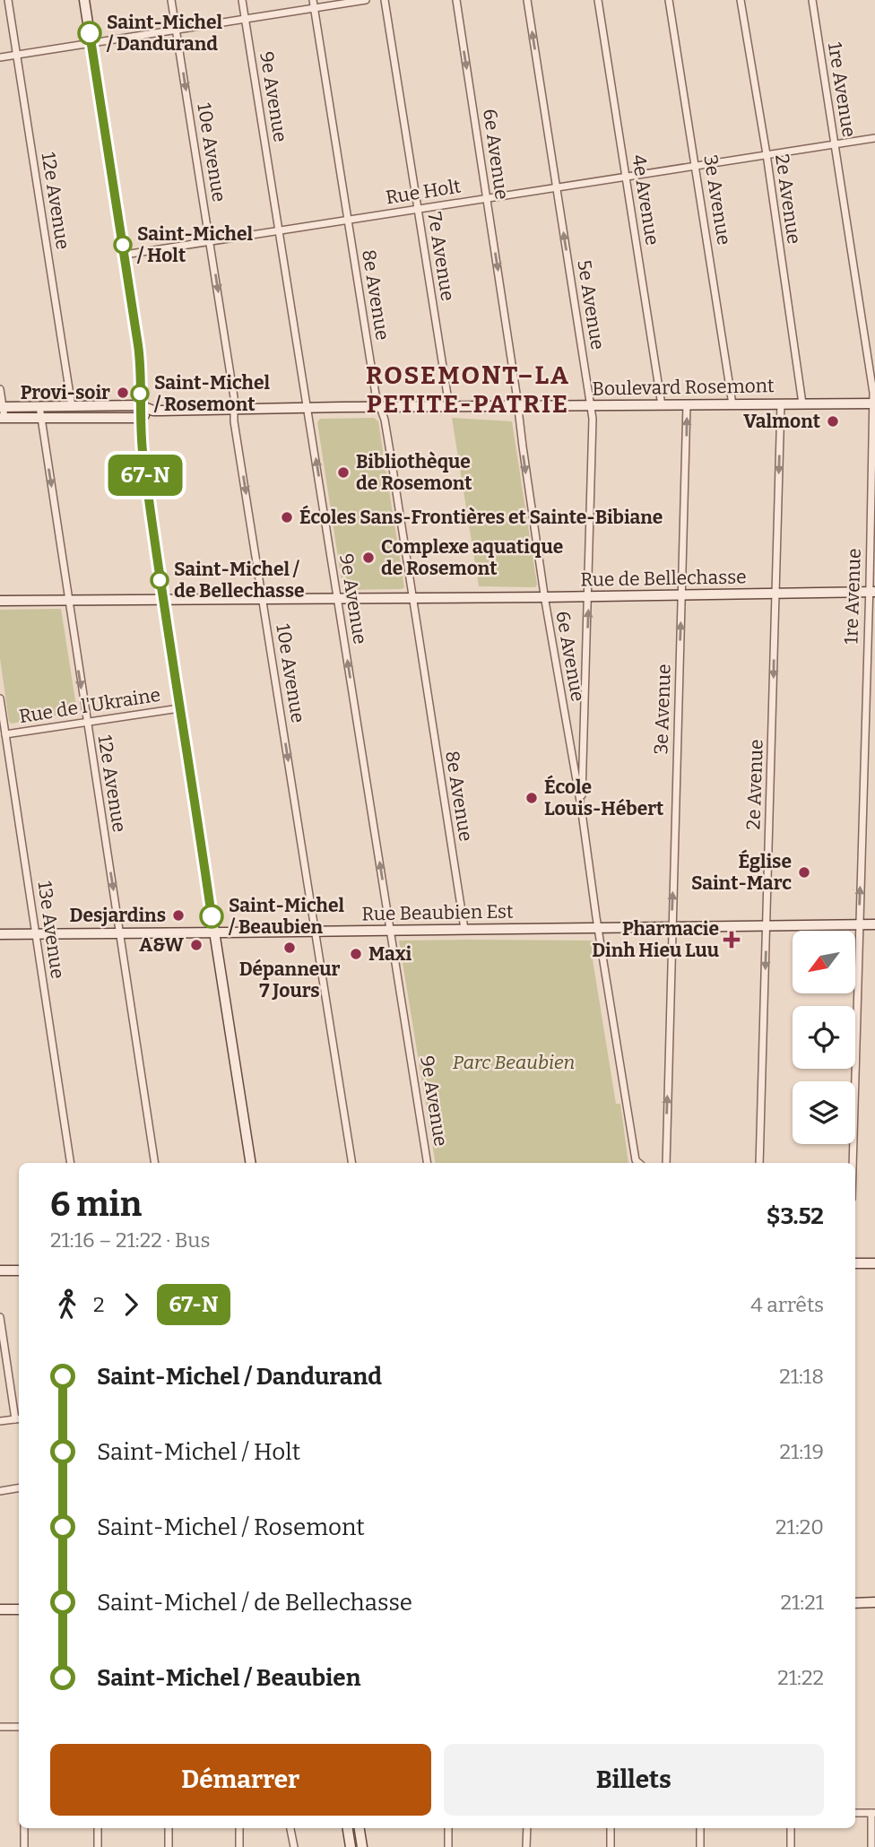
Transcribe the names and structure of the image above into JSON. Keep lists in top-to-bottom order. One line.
{"streets":{"main road":["Boulevard Rosemont","Rue de Bellechasse","Rue Beaubien Est"],"street":["1re Avenue","9e Avenue","10e Avenue","6e Avenue","Rue Holt","2e Avenue","4e Avenue","3e Avenue","12e Avenue","7e Avenue","8e Avenue","5e Avenue","Rue de l'Ukraine","13e Avenue"]},"crossings":[["1re Avenue","Rue Holt"],["1re Avenue","Boulevard Rosemont"],["1re Avenue","Rue de Bellechasse"],["1re Avenue","Rue Beaubien Est"],["9e Avenue","Rue Holt"],["9e Avenue","Boulevard Rosemont"],["9e Avenue","Rue de Bellechasse"],["9e Avenue","Rue Beaubien Est"],["10e Avenue","Rue Holt"],["10e Avenue","Boulevard Rosemont"],["10e Avenue","Rue de Bellechasse"],["10e Avenue","Rue Beaubien Est"],["6e Avenue","Rue Holt"],["6e Avenue","5e Avenue"],["6e Avenue","Boulevard Rosemont"],["6e Avenue","Rue de Bellechasse"],["6e Avenue","Rue Beaubien Est"],["Rue Holt","2e Avenue"],["Rue Holt","4e Avenue"],["Rue Holt","3e Avenue"],["Rue Holt","7e Avenue"],["Rue Holt","8e Avenue"],["Rue Holt","5e Avenue"],["2e Avenue","Boulevard Rosemont"],["2e Avenue","Rue de Bellechasse"],["2e Avenue","Rue Beaubien Est"],["4e Avenue","Boulevard Rosemont"],["3e Avenue","Boulevard Rosemont"],["3e Avenue","Rue de Bellechasse"],["3e Avenue","Rue Beaubien Est"],["12e Avenue","Boulevard Rosemont"],["12e Avenue","Rue de Bellechasse"],["12e Avenue","Rue de l'Ukraine"],["12e Avenue","Rue Beaubien Est"],["7e Avenue","Boulevard Rosemont"],["8e Avenue","Boulevard Rosemont"],["8e Avenue","Rue de Bellechasse"],["8e Avenue","Rue Beaubien Est"],["5e Avenue","Boulevard Rosemont"],["5e Avenue","Rue de Bellechasse"],["Rue de l'Ukraine","13e Avenue"],["Rue Beaubien Est","13e Avenue"]],"one_way":["9e Avenue","10e Avenue","6e Avenue","2e Avenue","3e Avenue","12e Avenue","5e Avenue"],"districts":["ROSEMONT–LA PETITE-PATRIE"],"parks":["Parc Beaubien"],"places":{"other":["Saint-Michel / Dandurand","Saint-Michel / Holt","Provi-soir","Saint-Michel / Rosemont","Valmont","Bibliothèque de Rosemont","Écoles Sans-Frontières et Sainte-Bibiane","Complexe aquatique de Rosemont","Saint-Michel / de Bellechasse","École Louis-Hébert","Église Saint-Marc","Desjardins","Saint-Michel / Beaubien","A&W","Dépanneur 7 Jours","Maxi"],"health":["Pharmacie Dinh Hieu Luu"]},"lines":["bus line 67-N"],"north":"bottom left","page":{"on_map":"67-N","heading":["6 min","21:16 – 21:22 · Bus","$3.52"],"legs":["2","67-N","4 arrêts"],"list":[{"name":"Saint-Michel / Dandurand","value":"21:18"},{"name":"Saint-Michel / Holt","value":"21:19"},{"name":"Saint-Michel / Rosemont","value":"21:20"},{"name":"Saint-Michel / de Bellechasse","value":"21:21"},{"name":"Saint-Michel / Beaubien","value":"21:22"}],"buttons":["Démarrer","Billets"]}}
